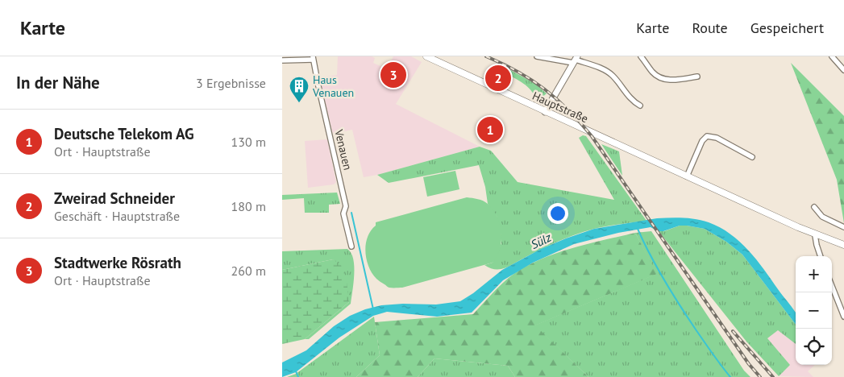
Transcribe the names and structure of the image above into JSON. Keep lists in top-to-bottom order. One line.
{"streets":{"main road":["Hauptstraße"],"street":["Venauen"]},"water":["Sülz"],"places":{"building":["Haus Venauen"]},"page":{"header":"Karte","nav":["Karte","Route","Gespeichert"],"heading":["In der Nähe","3 Ergebnisse"],"pins":["3","2","1"],"list":[{"mark":"1","name":"Deutsche Telekom AG","note":"Ort · Hauptstraße","value":"130 m"},{"mark":"2","name":"Zweirad Schneider","note":"Geschäft · Hauptstraße","value":"180 m"},{"mark":"3","name":"Stadtwerke Rösrath","note":"Ort · Hauptstraße","value":"260 m"}],"map_buttons":["+","−"]}}
